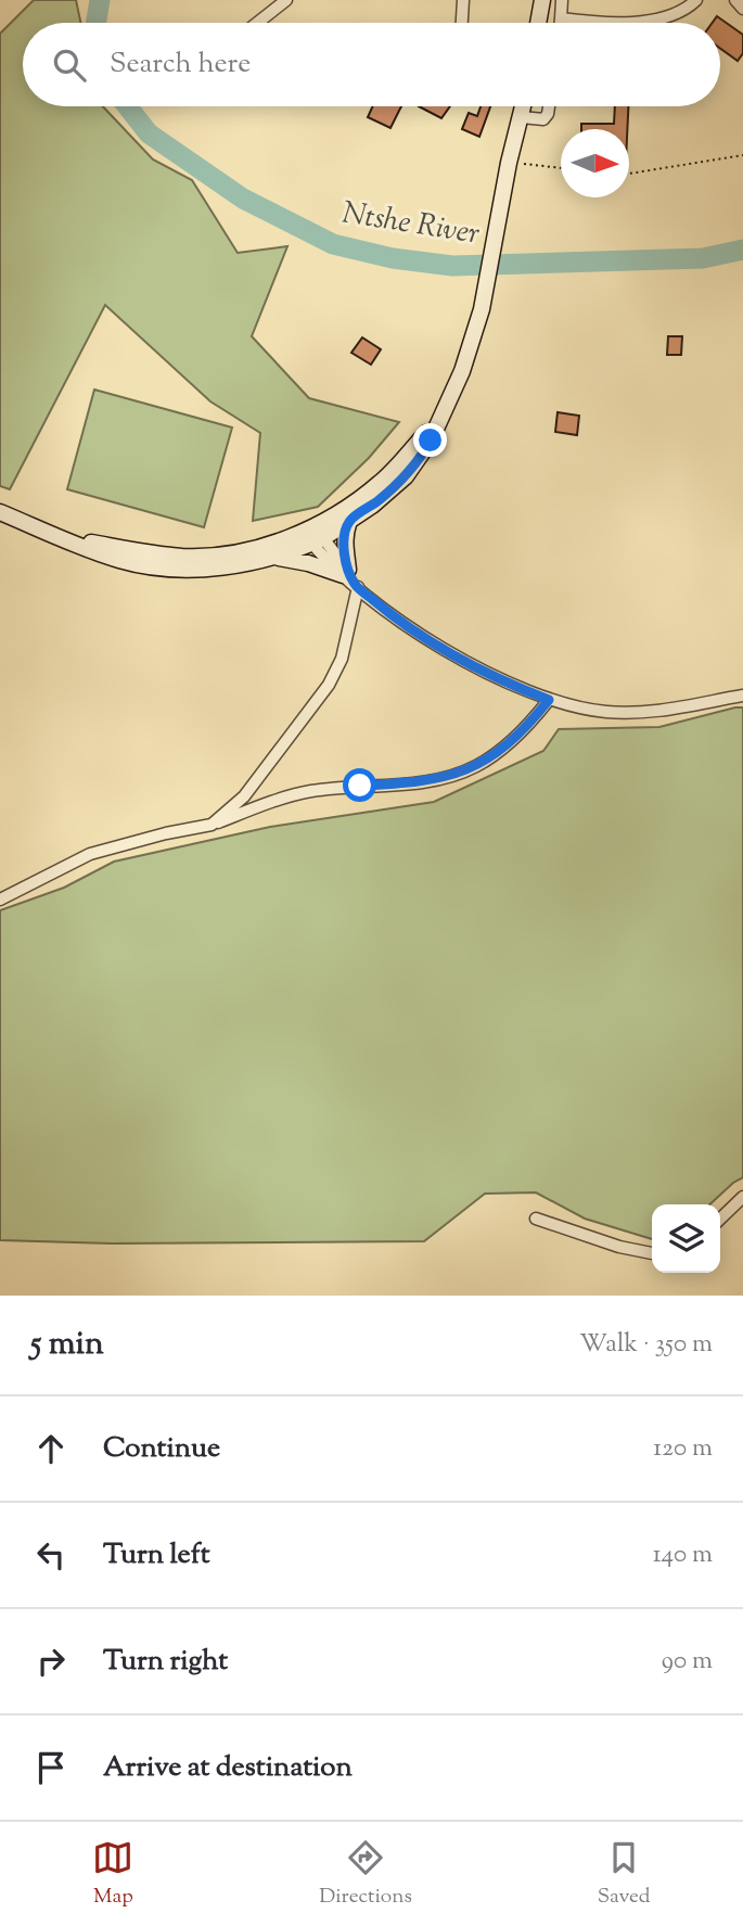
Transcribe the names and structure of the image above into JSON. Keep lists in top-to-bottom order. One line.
{"water":["Ntshe River"],"north":"right","page":{"search":"Search here","heading":["5 min","Walk · 350 m"],"list":[["Continue","120 m"],["Turn left","140 m"],["Turn right","90 m"],"Arrive at destination"],"nav":["Map","Directions","Saved"]}}
